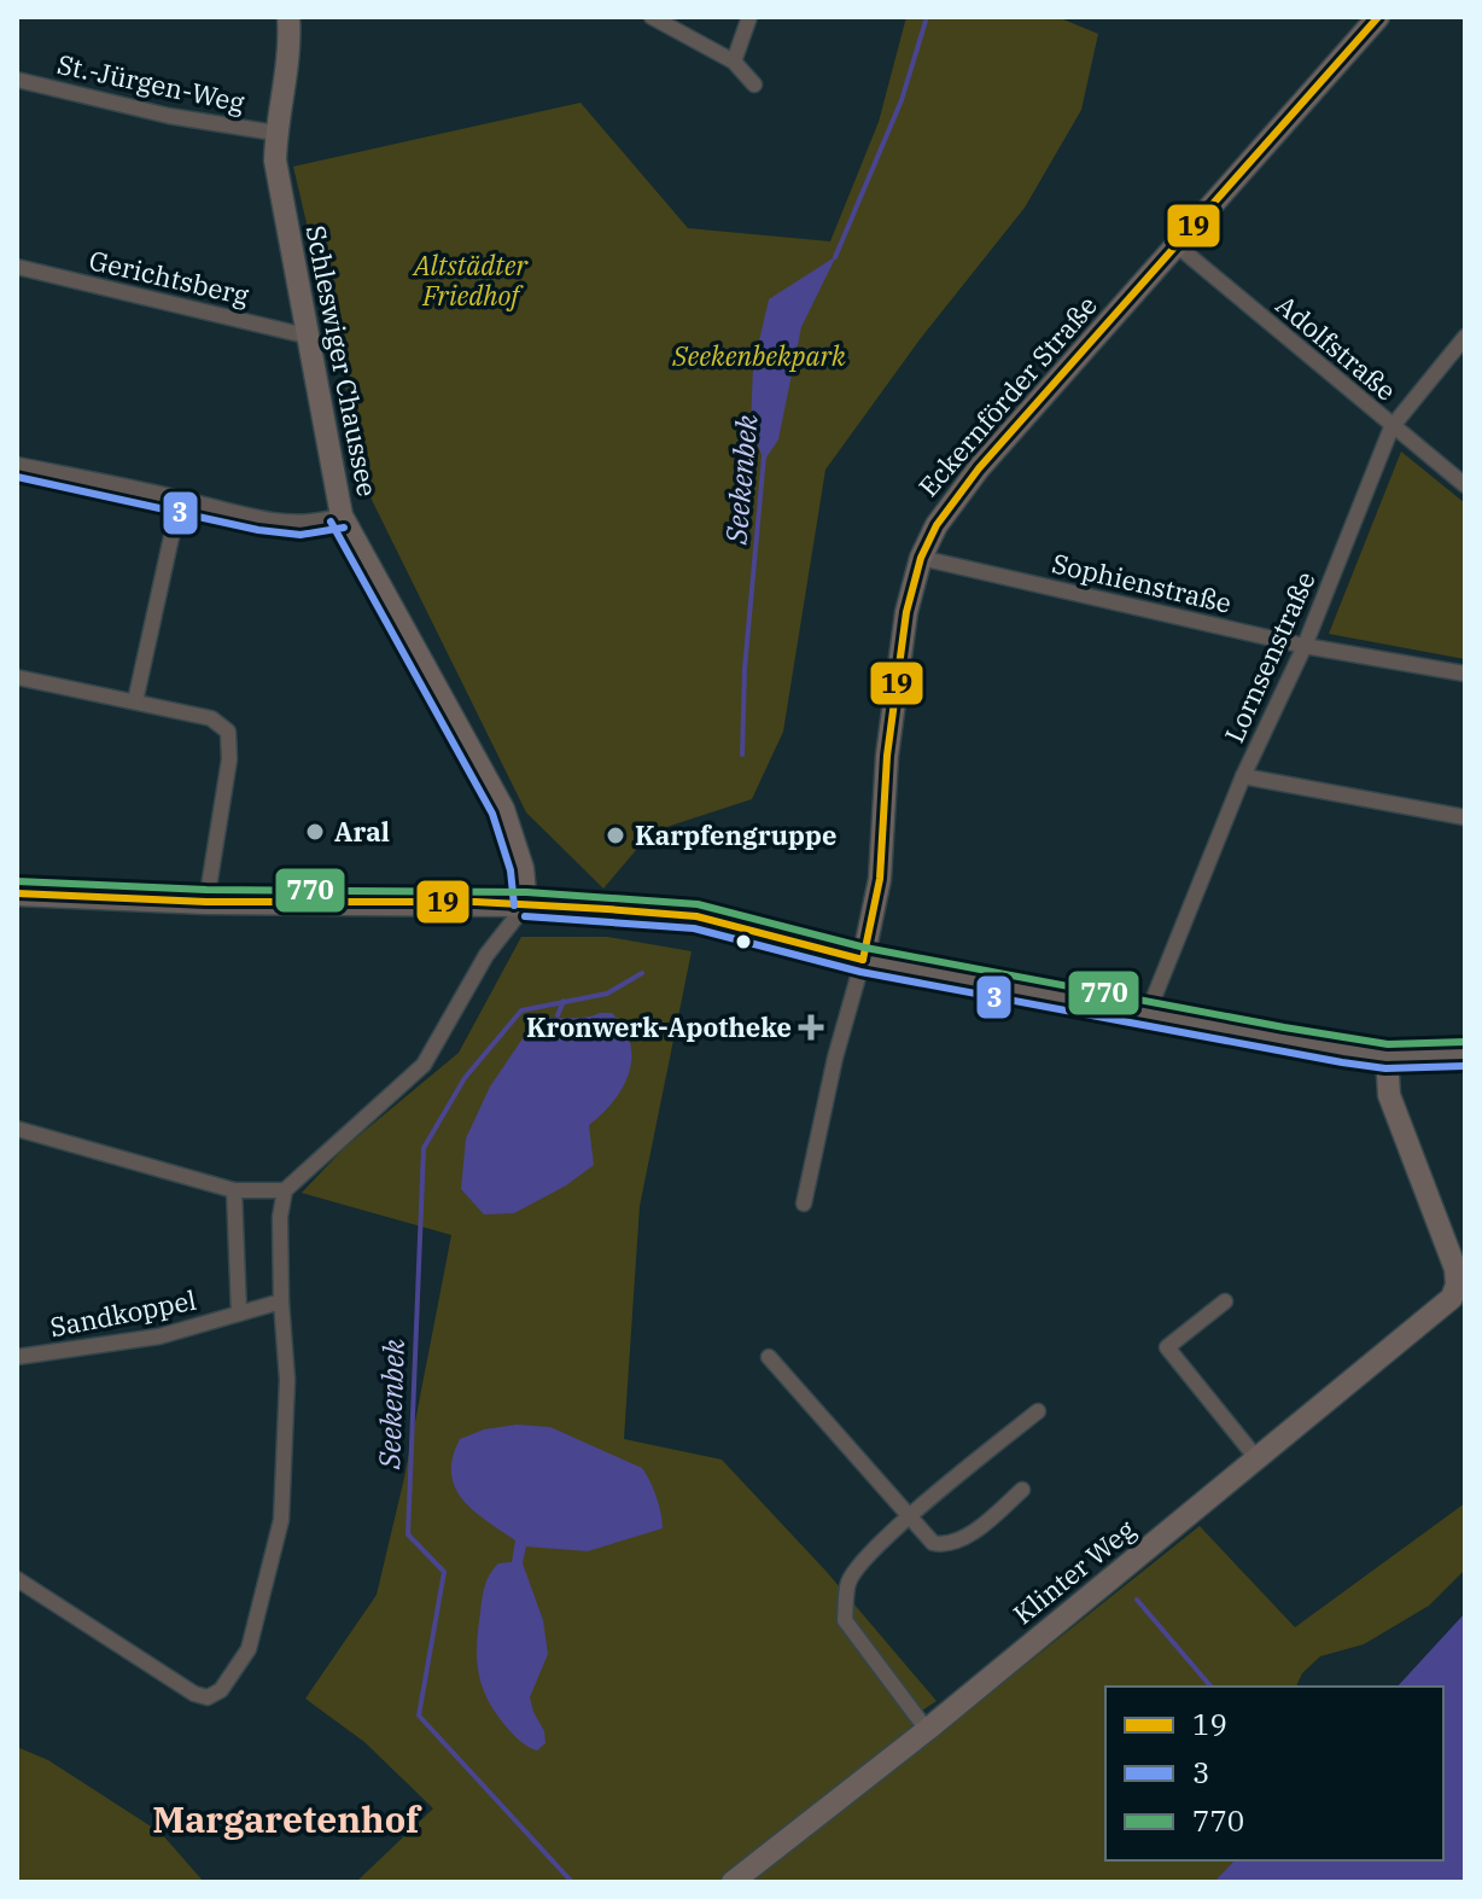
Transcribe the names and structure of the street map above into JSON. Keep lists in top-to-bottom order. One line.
{"streets":{"street":["St.-Jürgen-Weg","Gerichtsberg","Adolfstraße","Schleswiger Chaussee","Eckernförder Straße","Sophienstraße","Lornsenstraße","Sandkoppel","Klinter Weg"]},"crossings":[["St.-Jürgen-Weg","Schleswiger Chaussee"],["Gerichtsberg","Schleswiger Chaussee"],["Adolfstraße","Eckernförder Straße"],["Adolfstraße","Lornsenstraße"],["Eckernförder Straße","Sophienstraße"],["Sophienstraße","Lornsenstraße"]],"districts":["Margaretenhof"],"water":["Seekenbek"],"parks":["Altstädter Friedhof","Seekenbekpark"],"places":{"other":["Aral","Karpfengruppe"],"health":["Kronwerk-Apotheke"]},"lines":["transit line 19","transit line 3","transit line 770"],"legend":["19","3","770"]}
